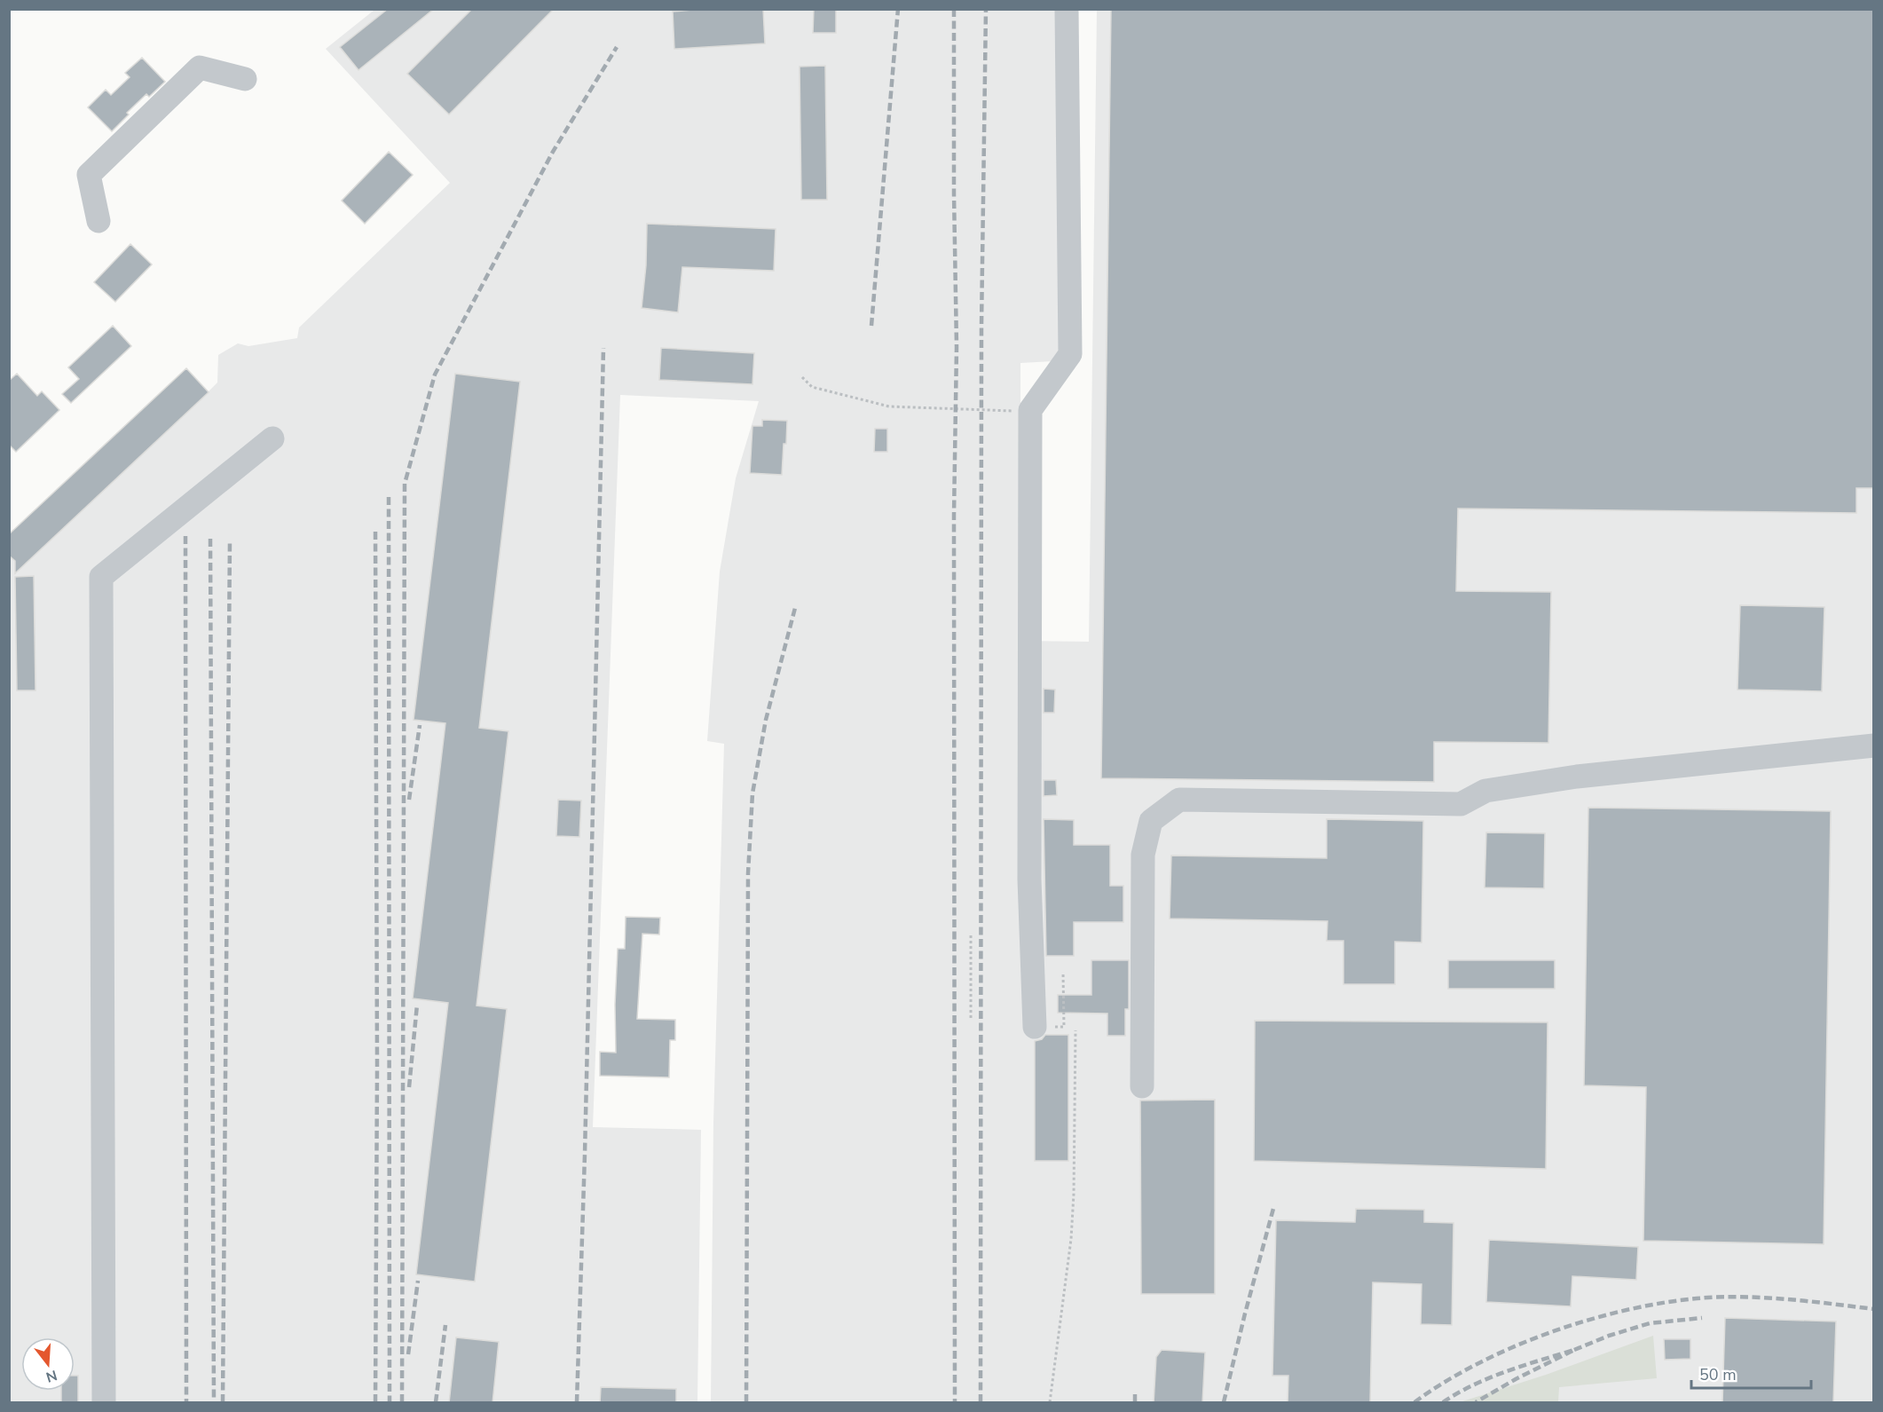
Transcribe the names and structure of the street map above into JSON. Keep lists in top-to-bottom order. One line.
{"scale_bar":"50 m","north":"bottom"}
